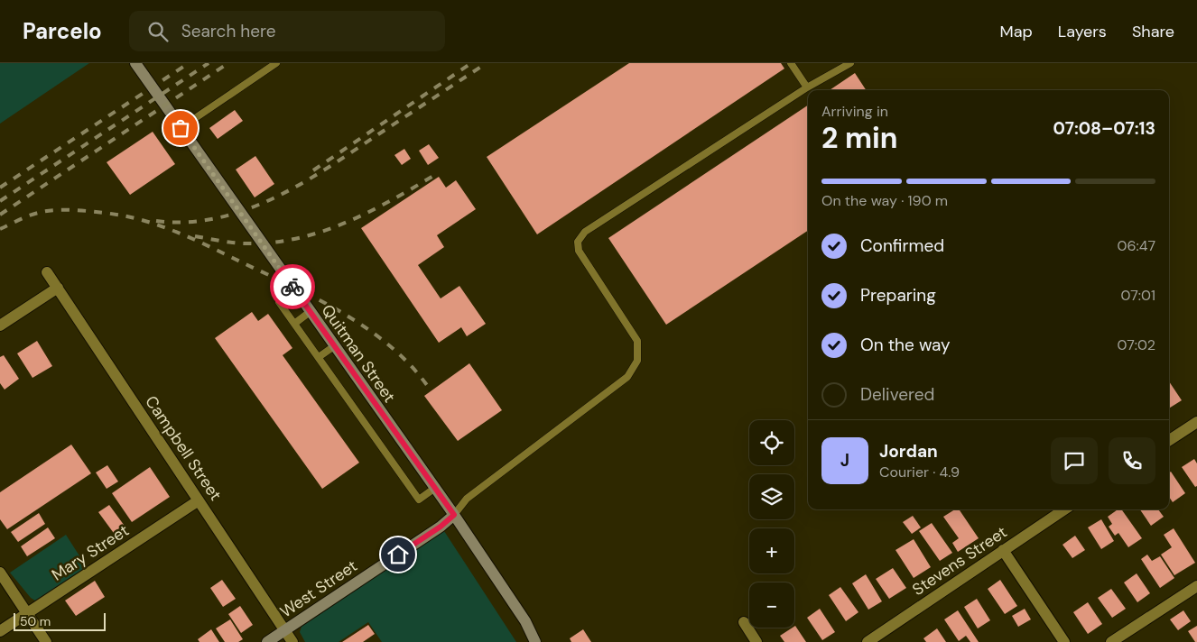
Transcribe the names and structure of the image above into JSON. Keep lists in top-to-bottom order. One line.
{"streets":{"main road":["Quitman Street","West Street"],"street":["Campbell Street","Mary Street","Stevens Street"]},"crossings":[["Quitman Street","West Street"],["Campbell Street","Mary Street"],["Campbell Street","West Street"]],"scale_bar":"50 m","page":{"header":"Parcelo","search":"Search here","nav":["Map","Layers","Share"],"heading":["2 min","Arriving in","07:08–07:13"],"panel":["Jordan","Courier · 4.9"],"bar":"On the way · 190 m","list":[["Confirmed","06:47"],["Preparing","07:01"],["On the way","07:02"],"Delivered"],"map_buttons":["+","−"],"round":"J","scale":"50 m"}}
